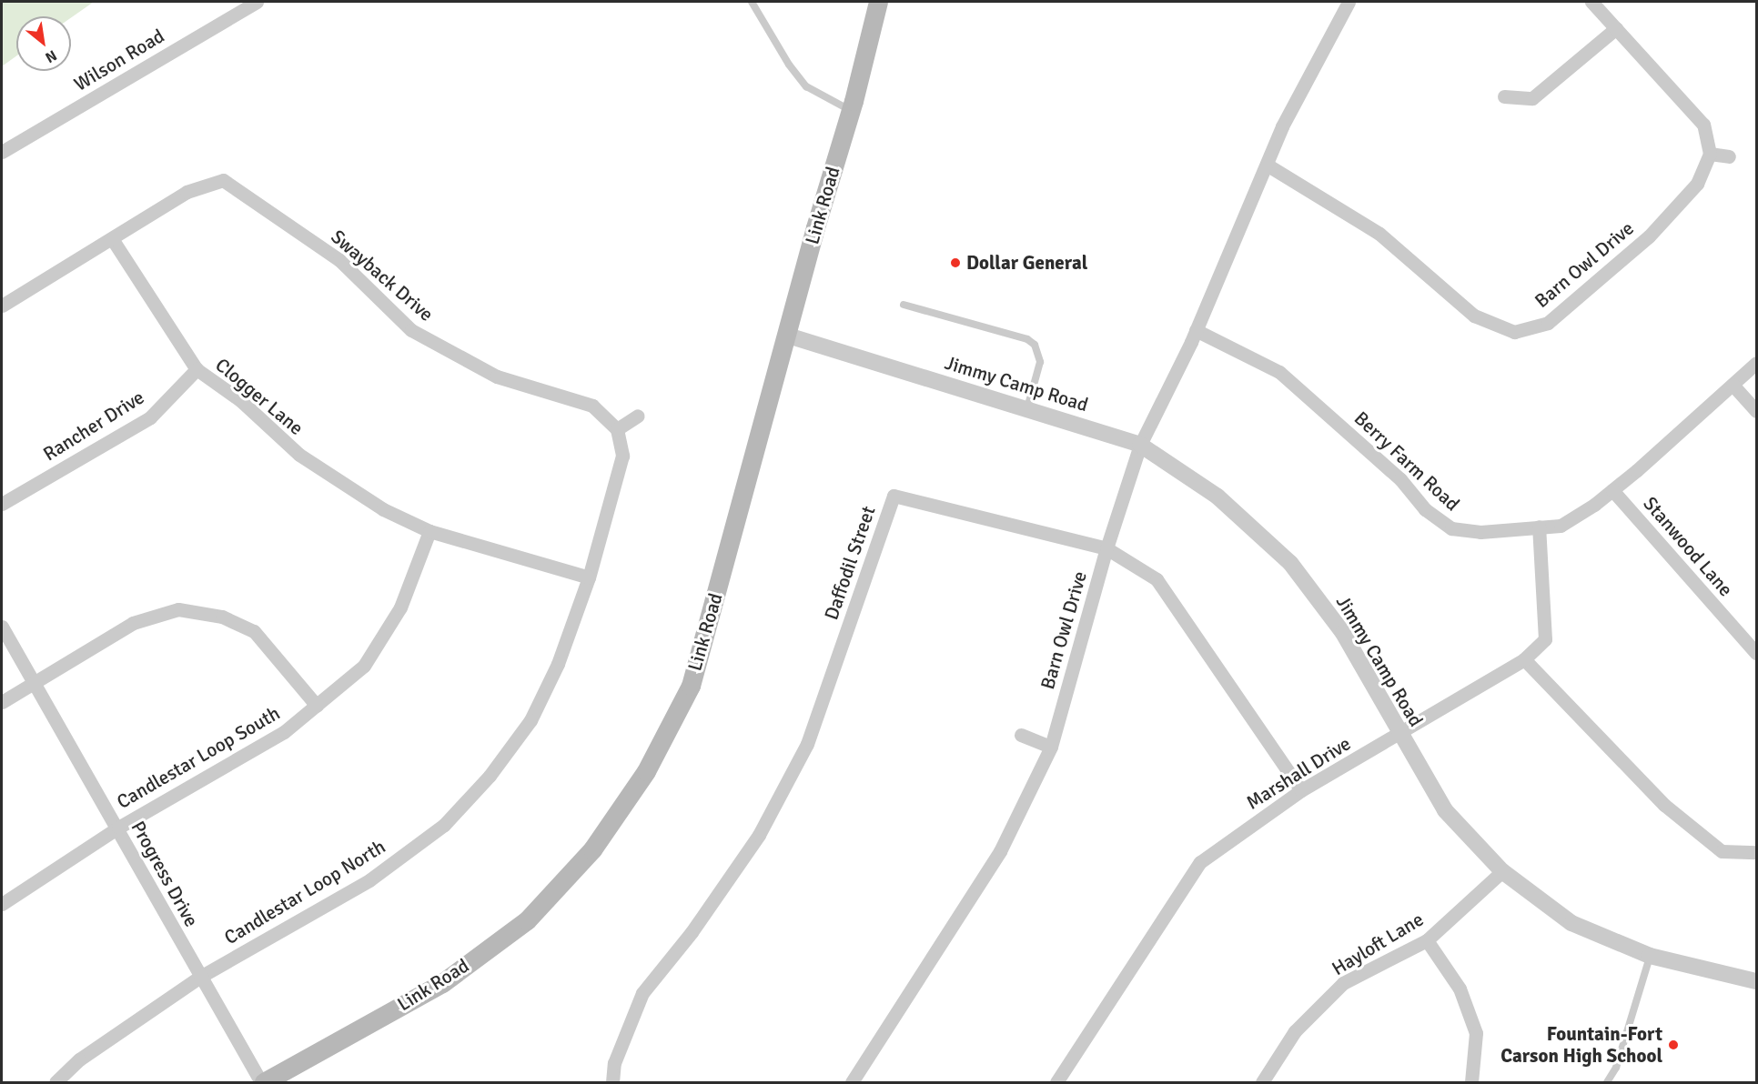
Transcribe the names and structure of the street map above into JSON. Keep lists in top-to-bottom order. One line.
{"streets":{"main road":["Link Road"],"street":["Wilson Road","Barn Owl Drive","Swayback Drive","Jimmy Camp Road","Clogger Lane","Rancher Drive","Berry Farm Road","Stanwood Lane","Daffodil Street","Candlestar Loop South","Marshall Drive","Progress Drive","Candlestar Loop North","Hayloft Lane"]},"crossings":[["Link Road","Jimmy Camp Road"],["Link Road","Progress Drive"],["Barn Owl Drive","Jimmy Camp Road"],["Barn Owl Drive","Berry Farm Road"],["Barn Owl Drive","Daffodil Street"],["Swayback Drive","Clogger Lane"],["Jimmy Camp Road","Marshall Drive"],["Jimmy Camp Road","Hayloft Lane"],["Clogger Lane","Rancher Drive"],["Clogger Lane","Candlestar Loop South"],["Berry Farm Road","Stanwood Lane"],["Berry Farm Road","Marshall Drive"],["Daffodil Street","Marshall Drive"],["Candlestar Loop South","Progress Drive"],["Progress Drive","Candlestar Loop North"]],"places":["Dollar General","Fountain-Fort Carson High School"],"north":"bottom right"}
